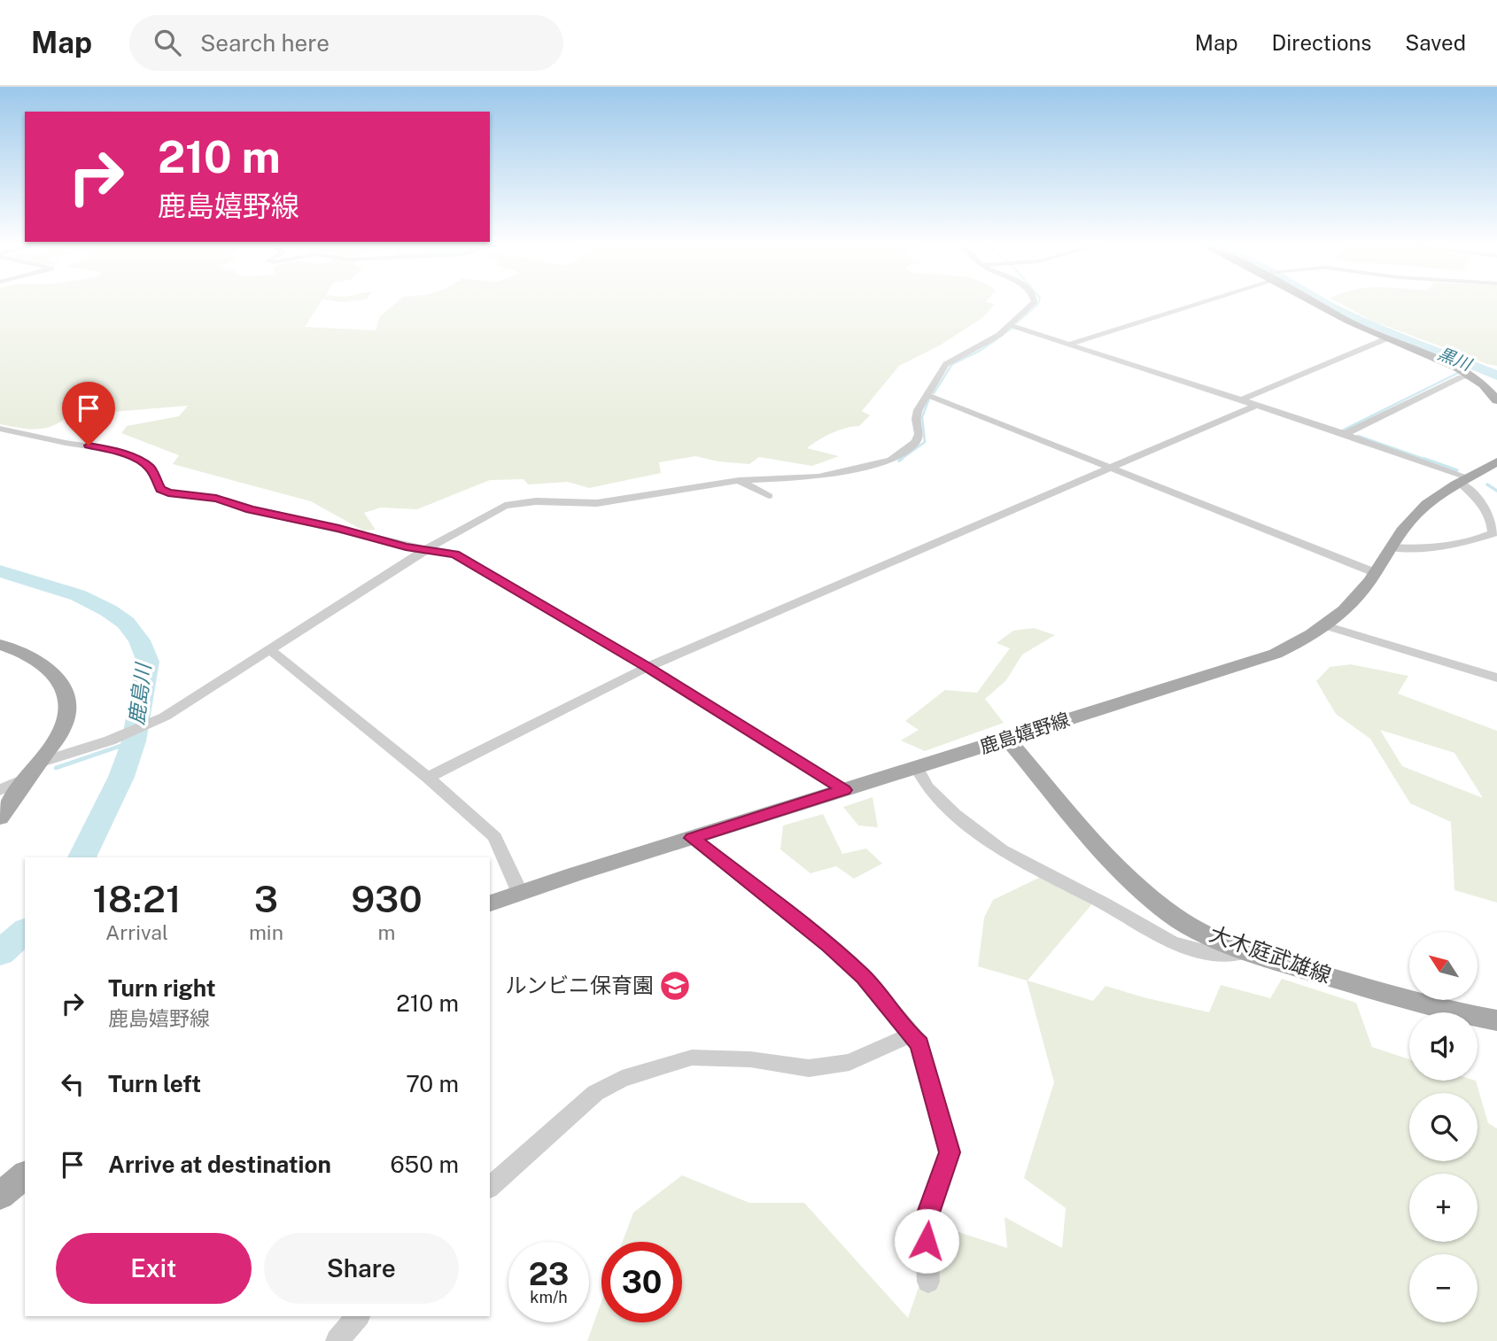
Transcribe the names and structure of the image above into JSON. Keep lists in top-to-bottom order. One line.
{"streets":{"main road":["鹿島嬉野線","大木庭武雄線"]},"crossings":[["鹿島嬉野線","大木庭武雄線"]],"water":["黒川","鹿島川"],"places":{"school or university":["ルンビニ保育園"]},"north":"top left","page":{"header":"Map","search":"Search here","nav":["Map","Directions","Saved"],"turn":["210 m","鹿島嬉野線"],"eta":["18:21","Arrival","3","min","930","m"],"map_buttons":["+","−"],"list":[{"name":"Turn right","note":"鹿島嬉野線","value":"210 m"},{"name":"Turn left","value":"70 m"},{"name":"Arrive at destination","value":"650 m"}],"buttons":["Exit","Share"],"speed":"23 km/h","limit":"30"}}
